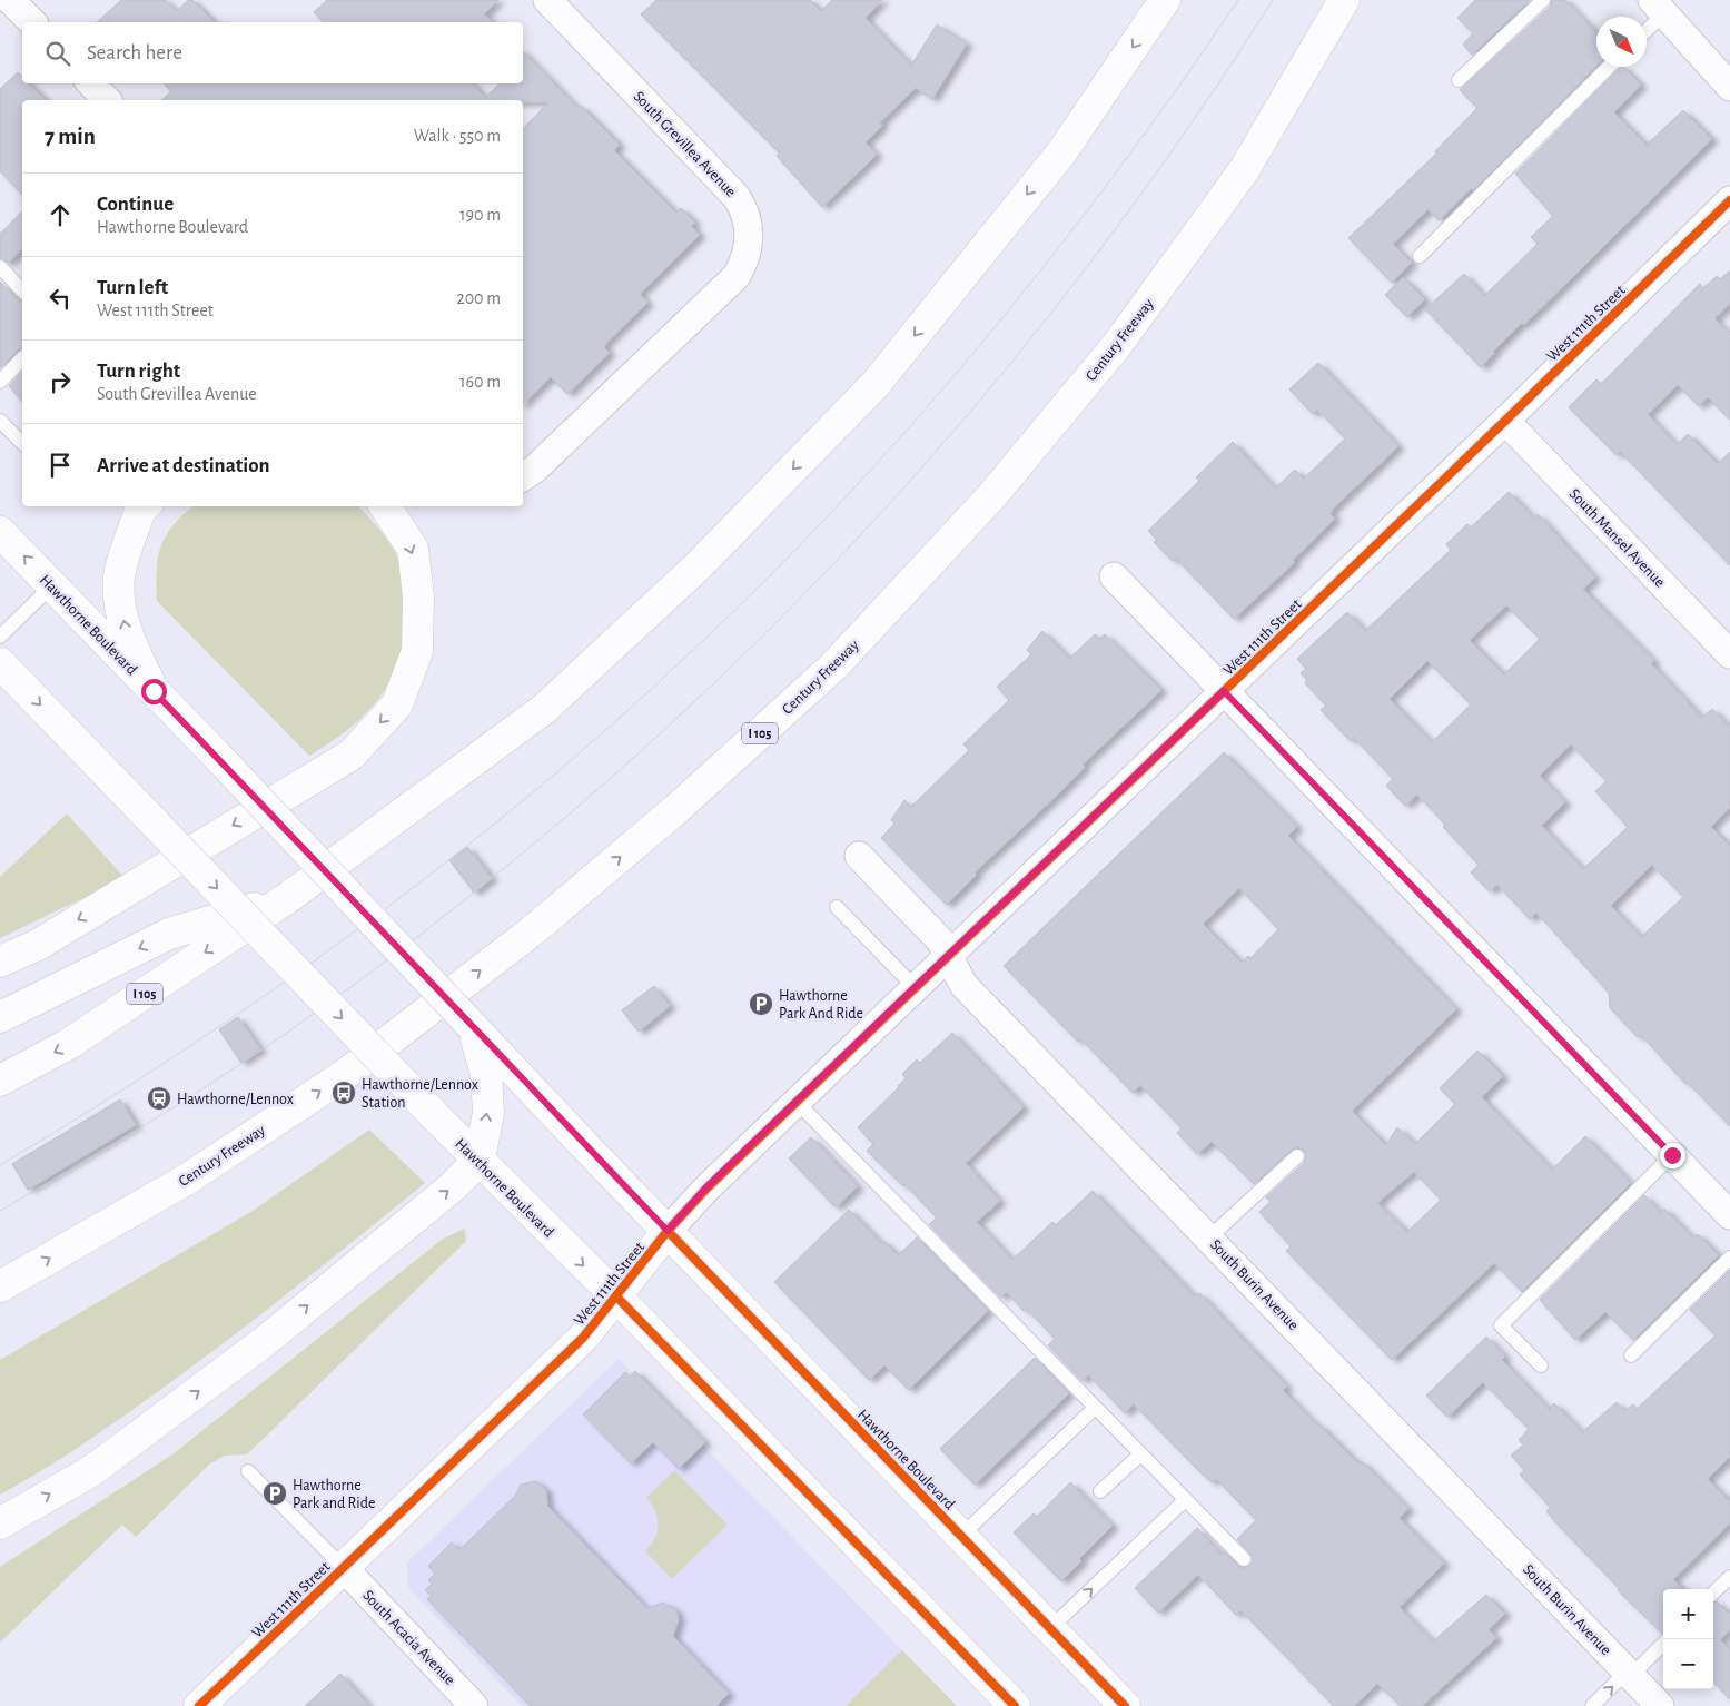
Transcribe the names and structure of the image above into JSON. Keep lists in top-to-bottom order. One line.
{"streets":{"main road":["West 111th Street","Century Freeway","Hawthorne Boulevard","I 105"],"street":["South Grevillea Avenue","South Mansel Avenue","South Burin Avenue","South Acacia Avenue"]},"crossings":[["West 111th Street","South Mansel Avenue"],["West 111th Street","Hawthorne Boulevard"],["West 111th Street","South Burin Avenue"],["West 111th Street","South Acacia Avenue"]],"places":{"parking":["Hawthorne Park And Ride","Hawthorne Park and Ride"],"bus stop":["Hawthorne/Lennox Station"],"station":["Hawthorne/Lennox"]},"north":"bottom right","page":{"search":"Search here","heading":["7 min","Walk · 550 m"],"list":[["Continue","Hawthorne Boulevard","190 m"],["Turn left","West 111th Street","200 m"],["Turn right","South Grevillea Avenue","160 m"],"Arrive at destination"],"map_buttons":["+","−"]}}
